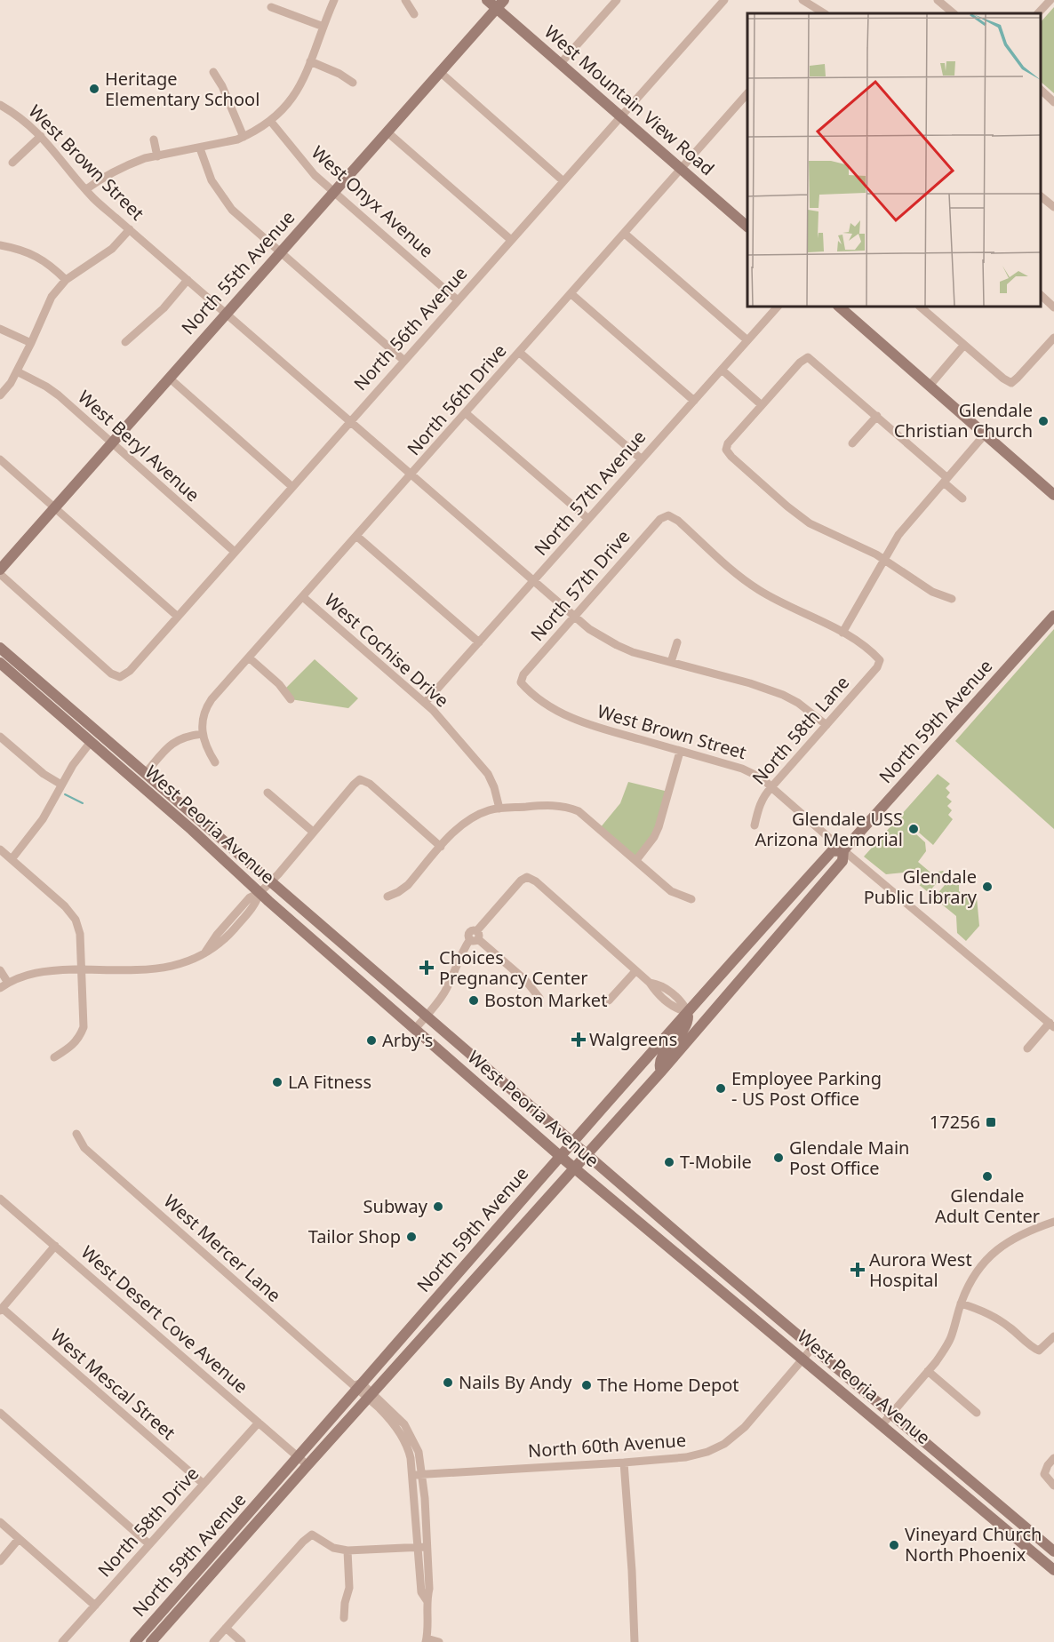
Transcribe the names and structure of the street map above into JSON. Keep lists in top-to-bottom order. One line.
{"streets":{"main road":["West Mountain View Road","North 55th Avenue","North 59th Avenue","West Peoria Avenue"],"street":["West Brown Street","West Onyx Avenue","North 56th Avenue","North 56th Drive","West Beryl Avenue","North 57th Avenue","North 57th Drive","West Cochise Drive","North 58th Lane","West Mercer Lane","West Desert Cove Avenue","West Mescal Street","North 60th Avenue","North 58th Drive"]},"crossings":[["West Mountain View Road","North 55th Avenue"],["West Mountain View Road","North 56th Avenue"],["West Mountain View Road","North 56th Drive"],["West Brown Street","North 55th Avenue"],["West Brown Street","North 56th Avenue"],["West Brown Street","North 56th Drive"],["West Brown Street","North 57th Avenue"],["West Brown Street","North 57th Drive"],["West Brown Street","North 59th Avenue"],["West Brown Street","North 58th Lane"],["West Onyx Avenue","North 55th Avenue"],["West Onyx Avenue","North 56th Avenue"],["North 55th Avenue","West Beryl Avenue"],["North 56th Avenue","West Beryl Avenue"],["North 56th Drive","West Cochise Drive"],["North 57th Avenue","West Cochise Drive"],["North 57th Drive","North 58th Lane"],["North 59th Avenue","West Peoria Avenue"],["North 59th Avenue","West Mercer Lane"],["North 59th Avenue","West Desert Cove Avenue"],["West Peoria Avenue","North 60th Avenue"],["West Mercer Lane","North 60th Avenue"],["West Desert Cove Avenue","North 58th Drive"],["West Mescal Street","North 58th Drive"]],"places":{"other":["Heritage Elementary School","Glendale Christian Church","Glendale USS Arizona Memorial","Glendale Public Library","Boston Market","Arby's","LA Fitness","Employee Parking - US Post Office","Glendale Main Post Office","T-Mobile","Glendale Adult Center","Subway","Tailor Shop","Nails By Andy","The Home Depot","Vineyard Church North Phoenix"],"health":["Choices Pregnancy Center","Walgreens","Aurora West Hospital"],"transit":["17256"]}}
